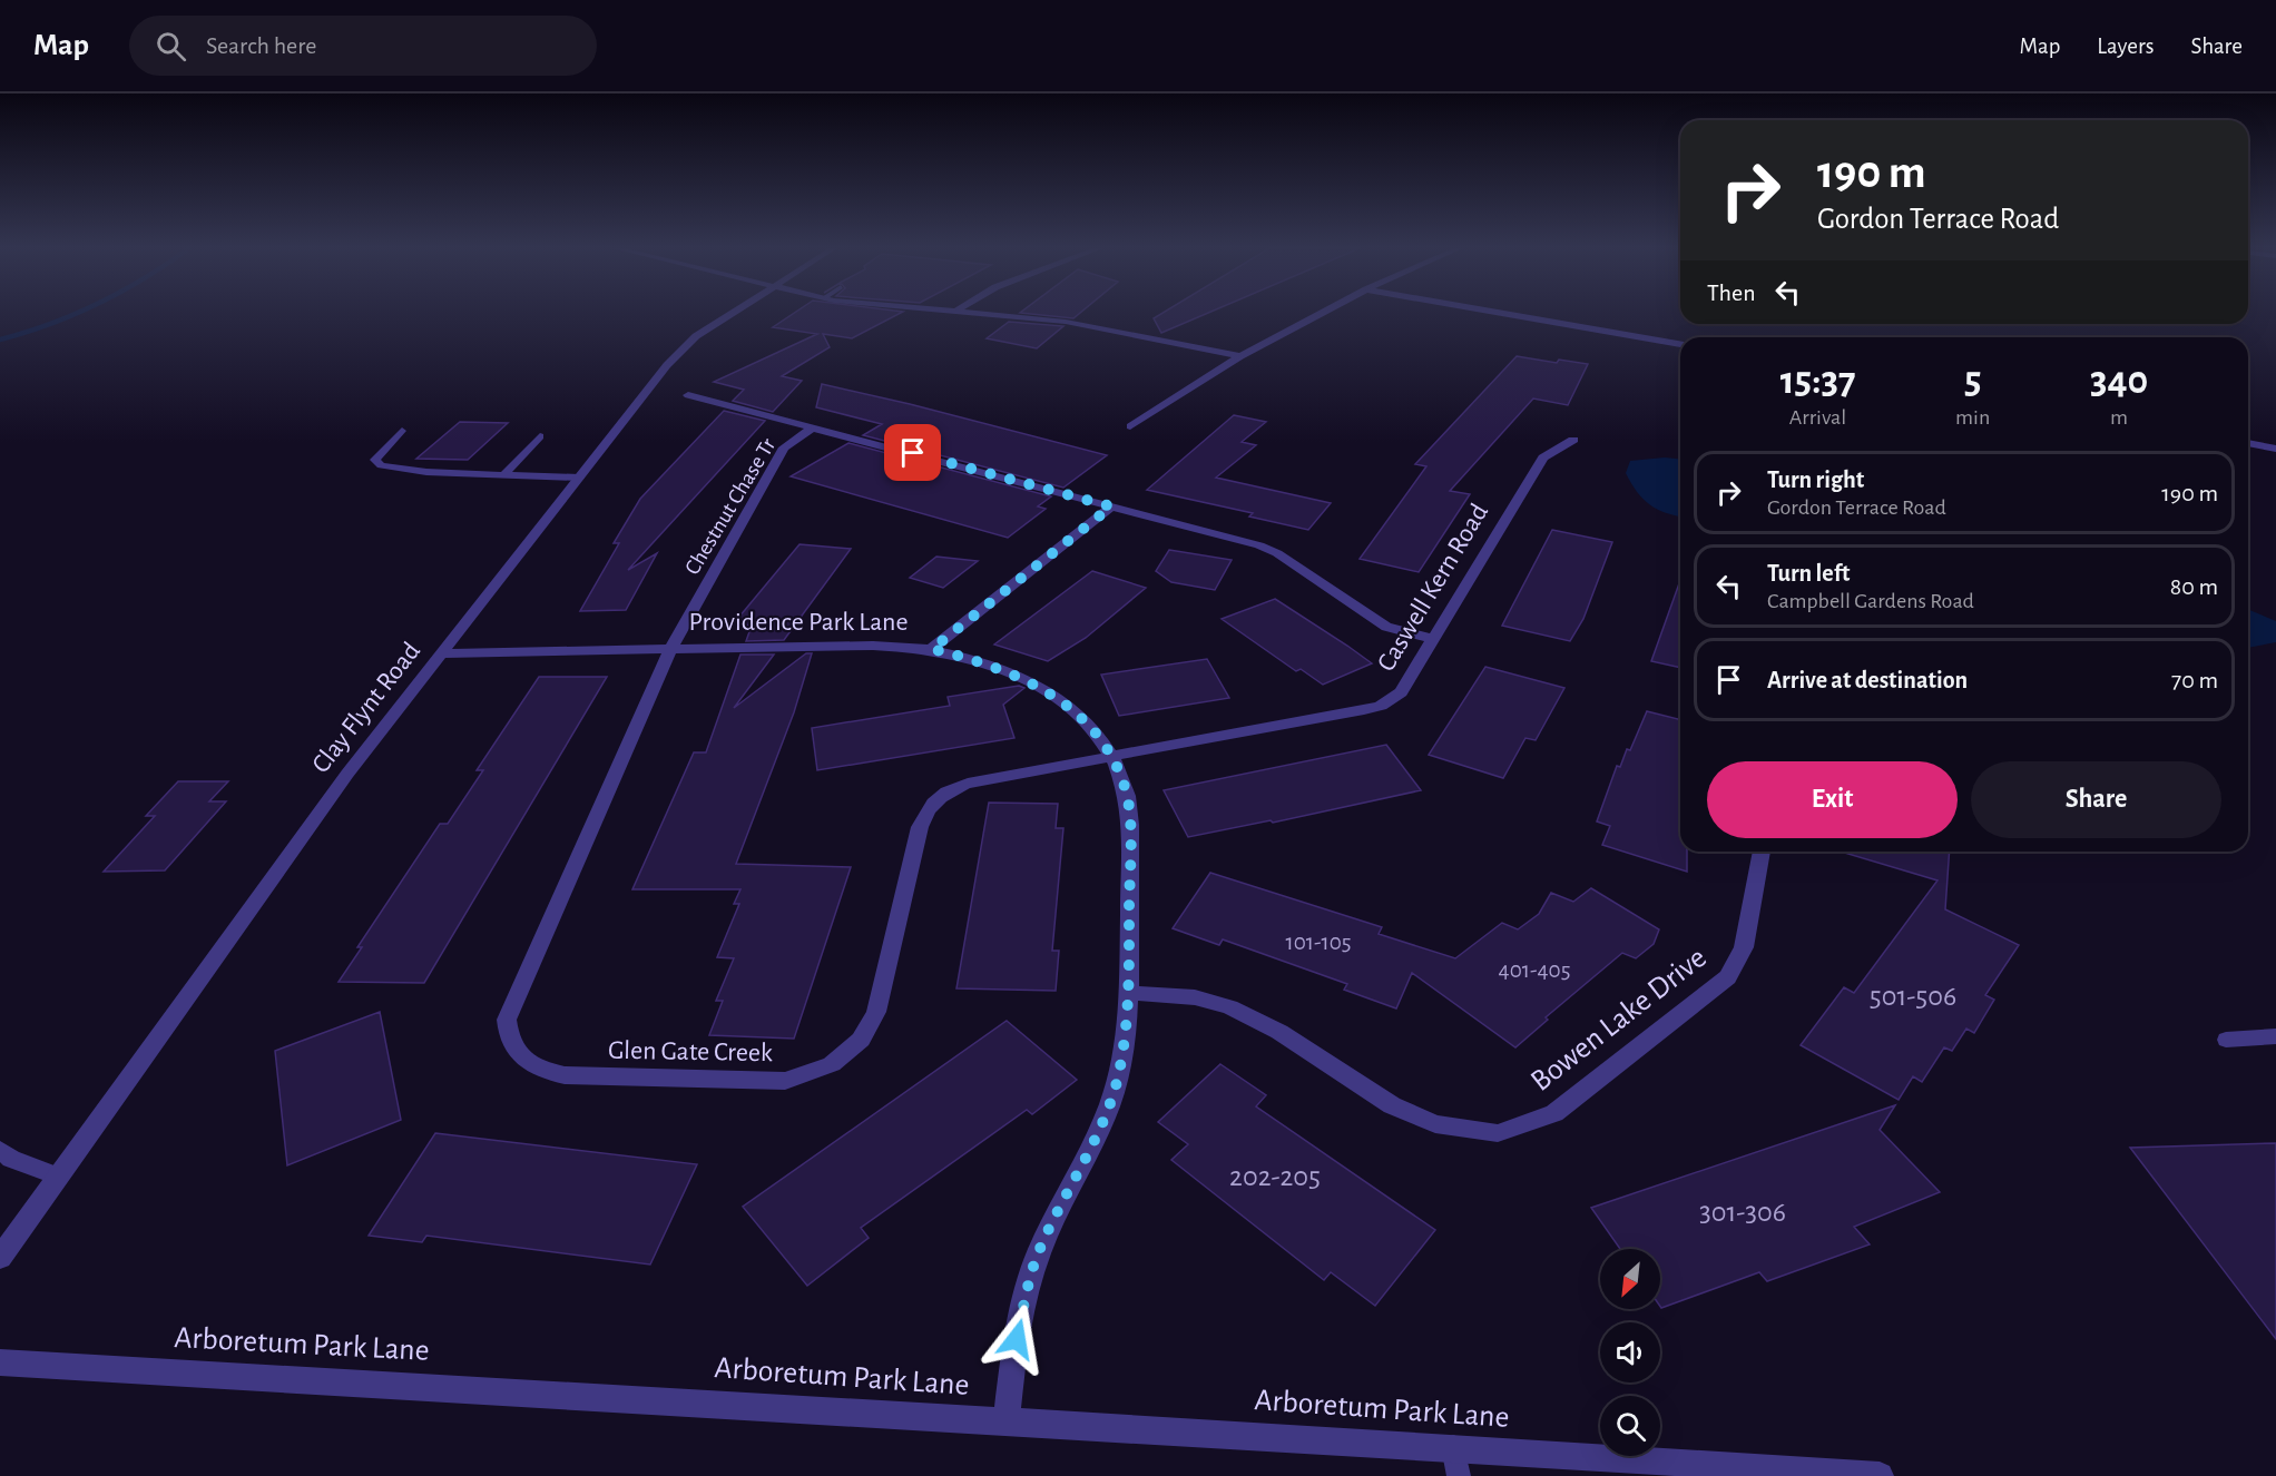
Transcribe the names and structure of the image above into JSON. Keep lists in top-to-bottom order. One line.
{"streets":{"street":["Chestnut Chase Tr","Caswell Kern Road","Providence Park Lane","Clay Flynt Road","Bowen Lake Drive","Glen Gate Creek","Arboretum Park Lane"]},"crossings":[["Chestnut Chase Tr","Providence Park Lane"],["Chestnut Chase Tr","Glen Gate Creek"],["Caswell Kern Road","Providence Park Lane"],["Caswell Kern Road","Glen Gate Creek"],["Providence Park Lane","Clay Flynt Road"],["Providence Park Lane","Bowen Lake Drive"],["Providence Park Lane","Glen Gate Creek"],["Providence Park Lane","Arboretum Park Lane"]],"house_numbers":["101-105","401-405","501-506","202-205","301-306"],"north":"bottom left","page":{"header":"Map","search":"Search here","nav":["Map","Layers","Share"],"turn":["190 m","Gordon Terrace Road"],"then":"Then","eta":["15:37","Arrival","5","min","340","m"],"list":[{"name":"Turn right","note":"Gordon Terrace Road","value":"190 m"},{"name":"Turn left","note":"Campbell Gardens Road","value":"80 m"},{"name":"Arrive at destination","value":"70 m"}],"buttons":["Exit","Share"]}}
